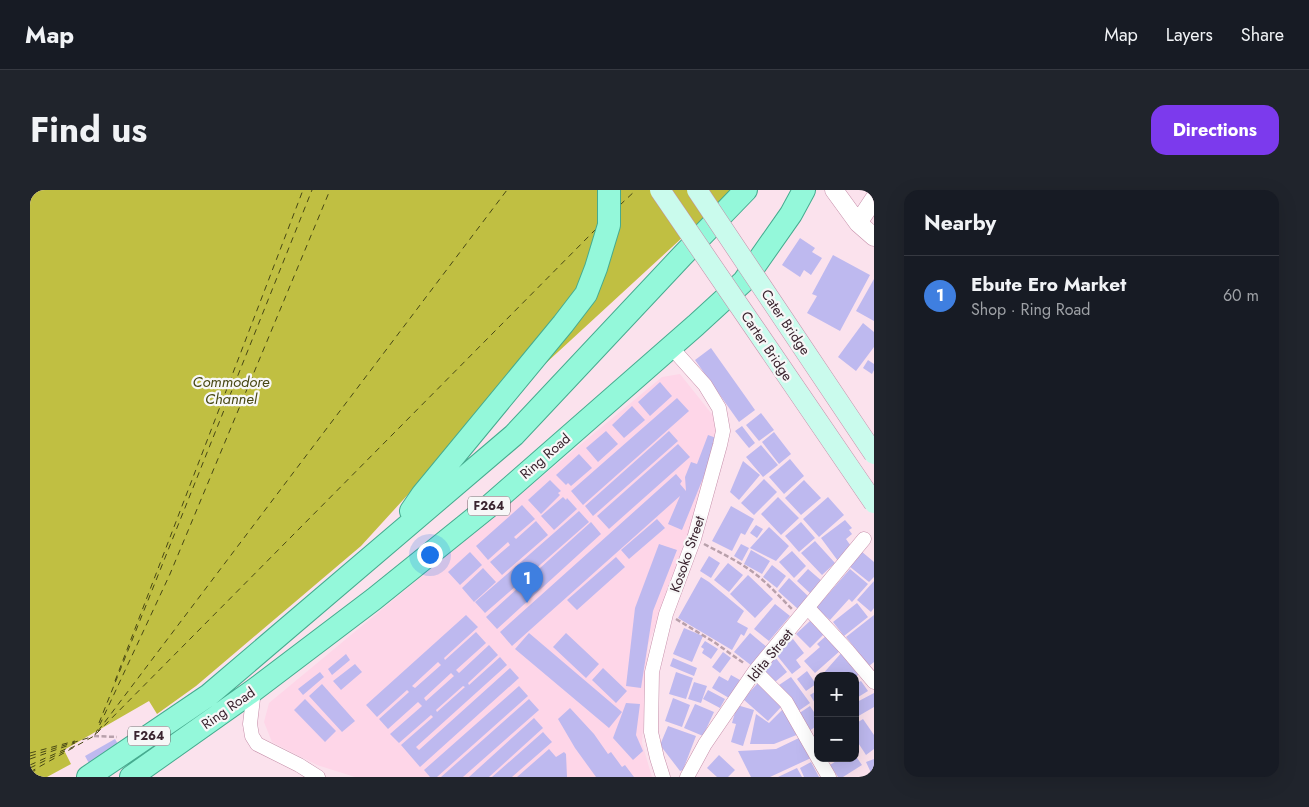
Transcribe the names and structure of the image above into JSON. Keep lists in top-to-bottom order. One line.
{"streets":{"main road":["Cater Bridge","Carter Bridge","Ring Road","F264"],"street":["Kosoko Street","Idita Street"]},"crossings":[["Ring Road","Kosoko Street"]],"water":["Commodore Channel"],"page":{"header":"Map","nav":["Map","Layers","Share"],"title":"Find us","buttons":"Directions","heading":"Nearby","list":[{"mark":"1","name":"Ebute Ero Market","note":"Shop · Ring Road","value":"60 m"}],"pins":"1","map_buttons":["+","−"]}}
